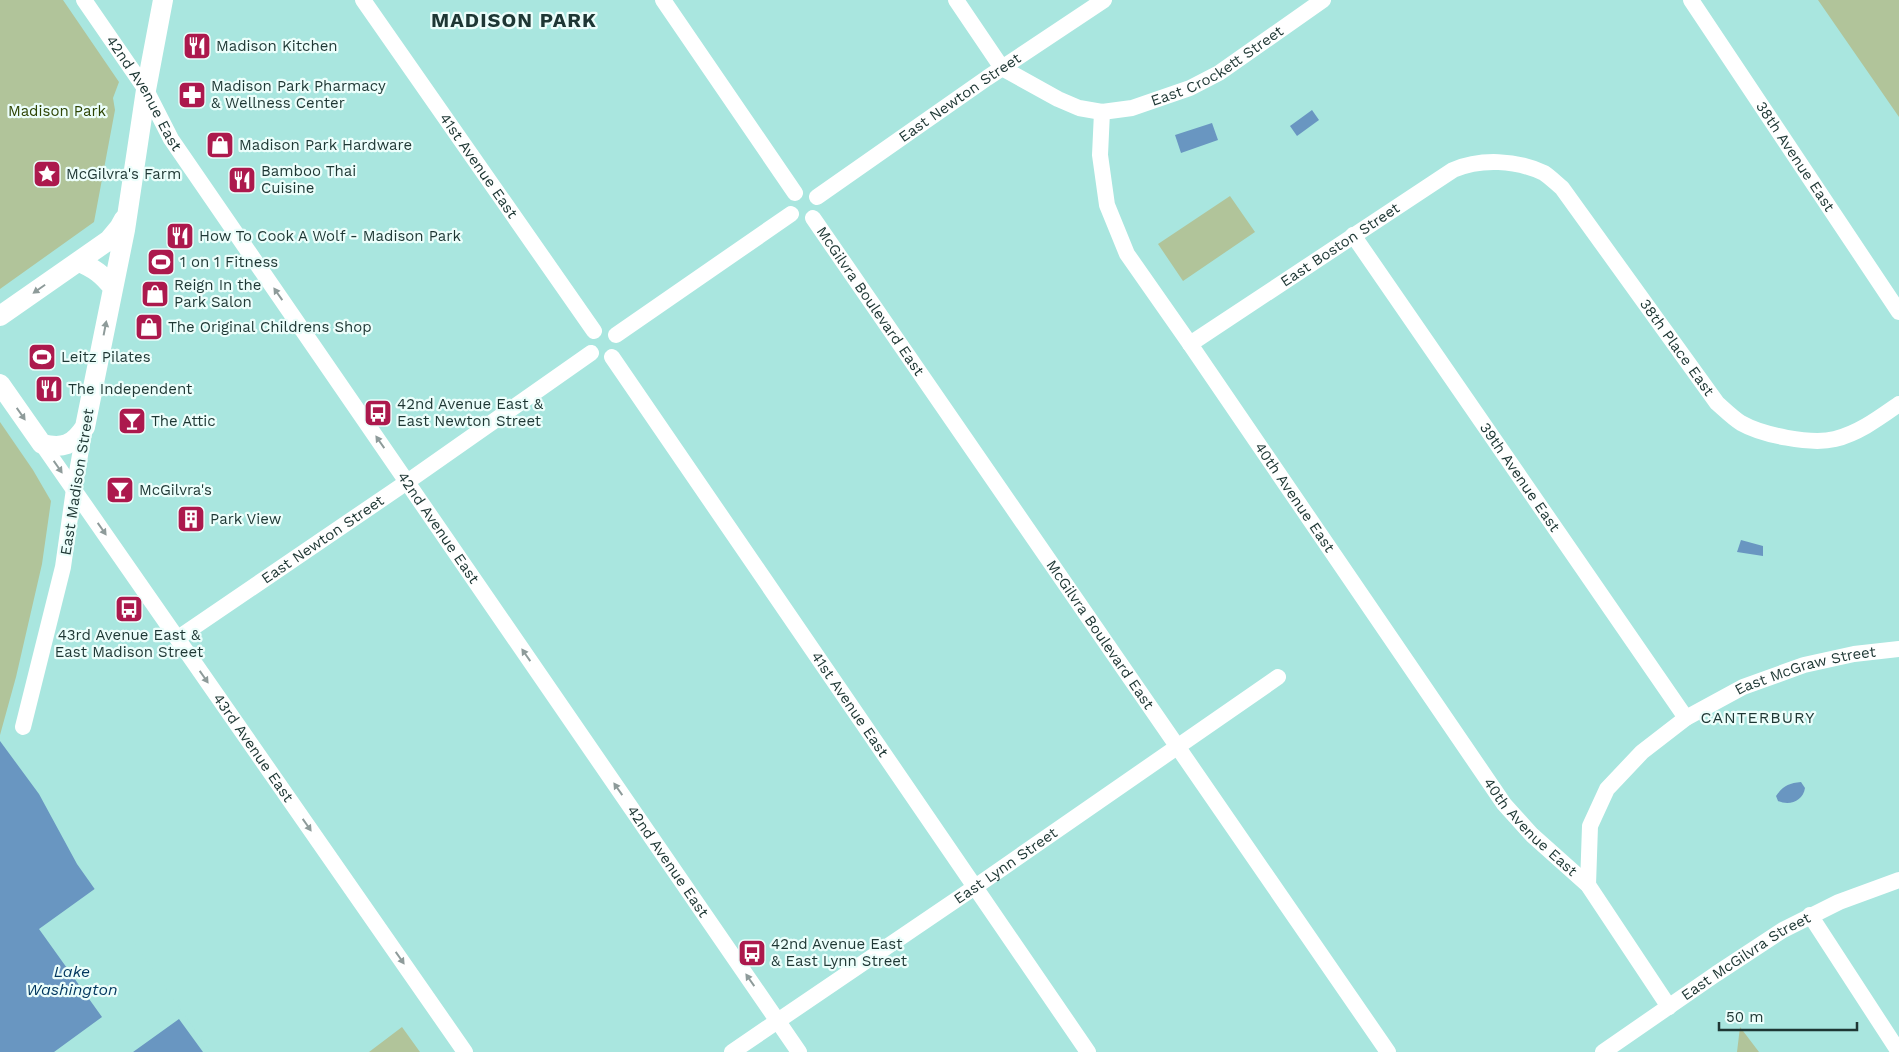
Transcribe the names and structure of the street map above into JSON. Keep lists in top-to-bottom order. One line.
{"streets":{"street":["East Crockett Street","42nd Avenue East","East Newton Street","38th Avenue East","41st Avenue East","East Boston Street","McGilvra Boulevard East","38th Place East","39th Avenue East","East Madison Street","40th Avenue East","East McGraw Street","43rd Avenue East","East Lynn Street","East McGilvra Street"]},"crossings":[["East Crockett Street","40th Avenue East"],["42nd Avenue East","East Newton Street"],["42nd Avenue East","East Madison Street"],["42nd Avenue East","East Lynn Street"],["East Newton Street","41st Avenue East"],["East Newton Street","McGilvra Boulevard East"],["East Newton Street","43rd Avenue East"],["41st Avenue East","East Lynn Street"],["East Boston Street","38th Place East"],["East Boston Street","39th Avenue East"],["East Boston Street","40th Avenue East"],["McGilvra Boulevard East","East Lynn Street"],["39th Avenue East","East McGraw Street"],["East Madison Street","43rd Avenue East"],["40th Avenue East","East McGraw Street"],["40th Avenue East","East McGilvra Street"]],"one_way":["42nd Avenue East","43rd Avenue East"],"districts":["MADISON PARK","CANTERBURY"],"water":["Lake Washington"],"parks":["Madison Park"],"places":{"restaurant":["Madison Kitchen","Bamboo Thai Cuisine","How To Cook A Wolf - Madison Park","The Independent"],"pharmacy":["Madison Park Pharmacy & Wellness Center"],"shop":["Madison Park Hardware","Reign In the Park Salon","The Original Childrens Shop"],"place":["McGilvra's Farm"],"sports":["1 on 1 Fitness","Leitz Pilates"],"bus stop":["42nd Avenue East & East Newton Street","43rd Avenue East & East Madison Street","42nd Avenue East & East Lynn Street"],"bar":["The Attic","McGilvra's"],"building":["Park View"]},"scale_bar":"50 m"}
